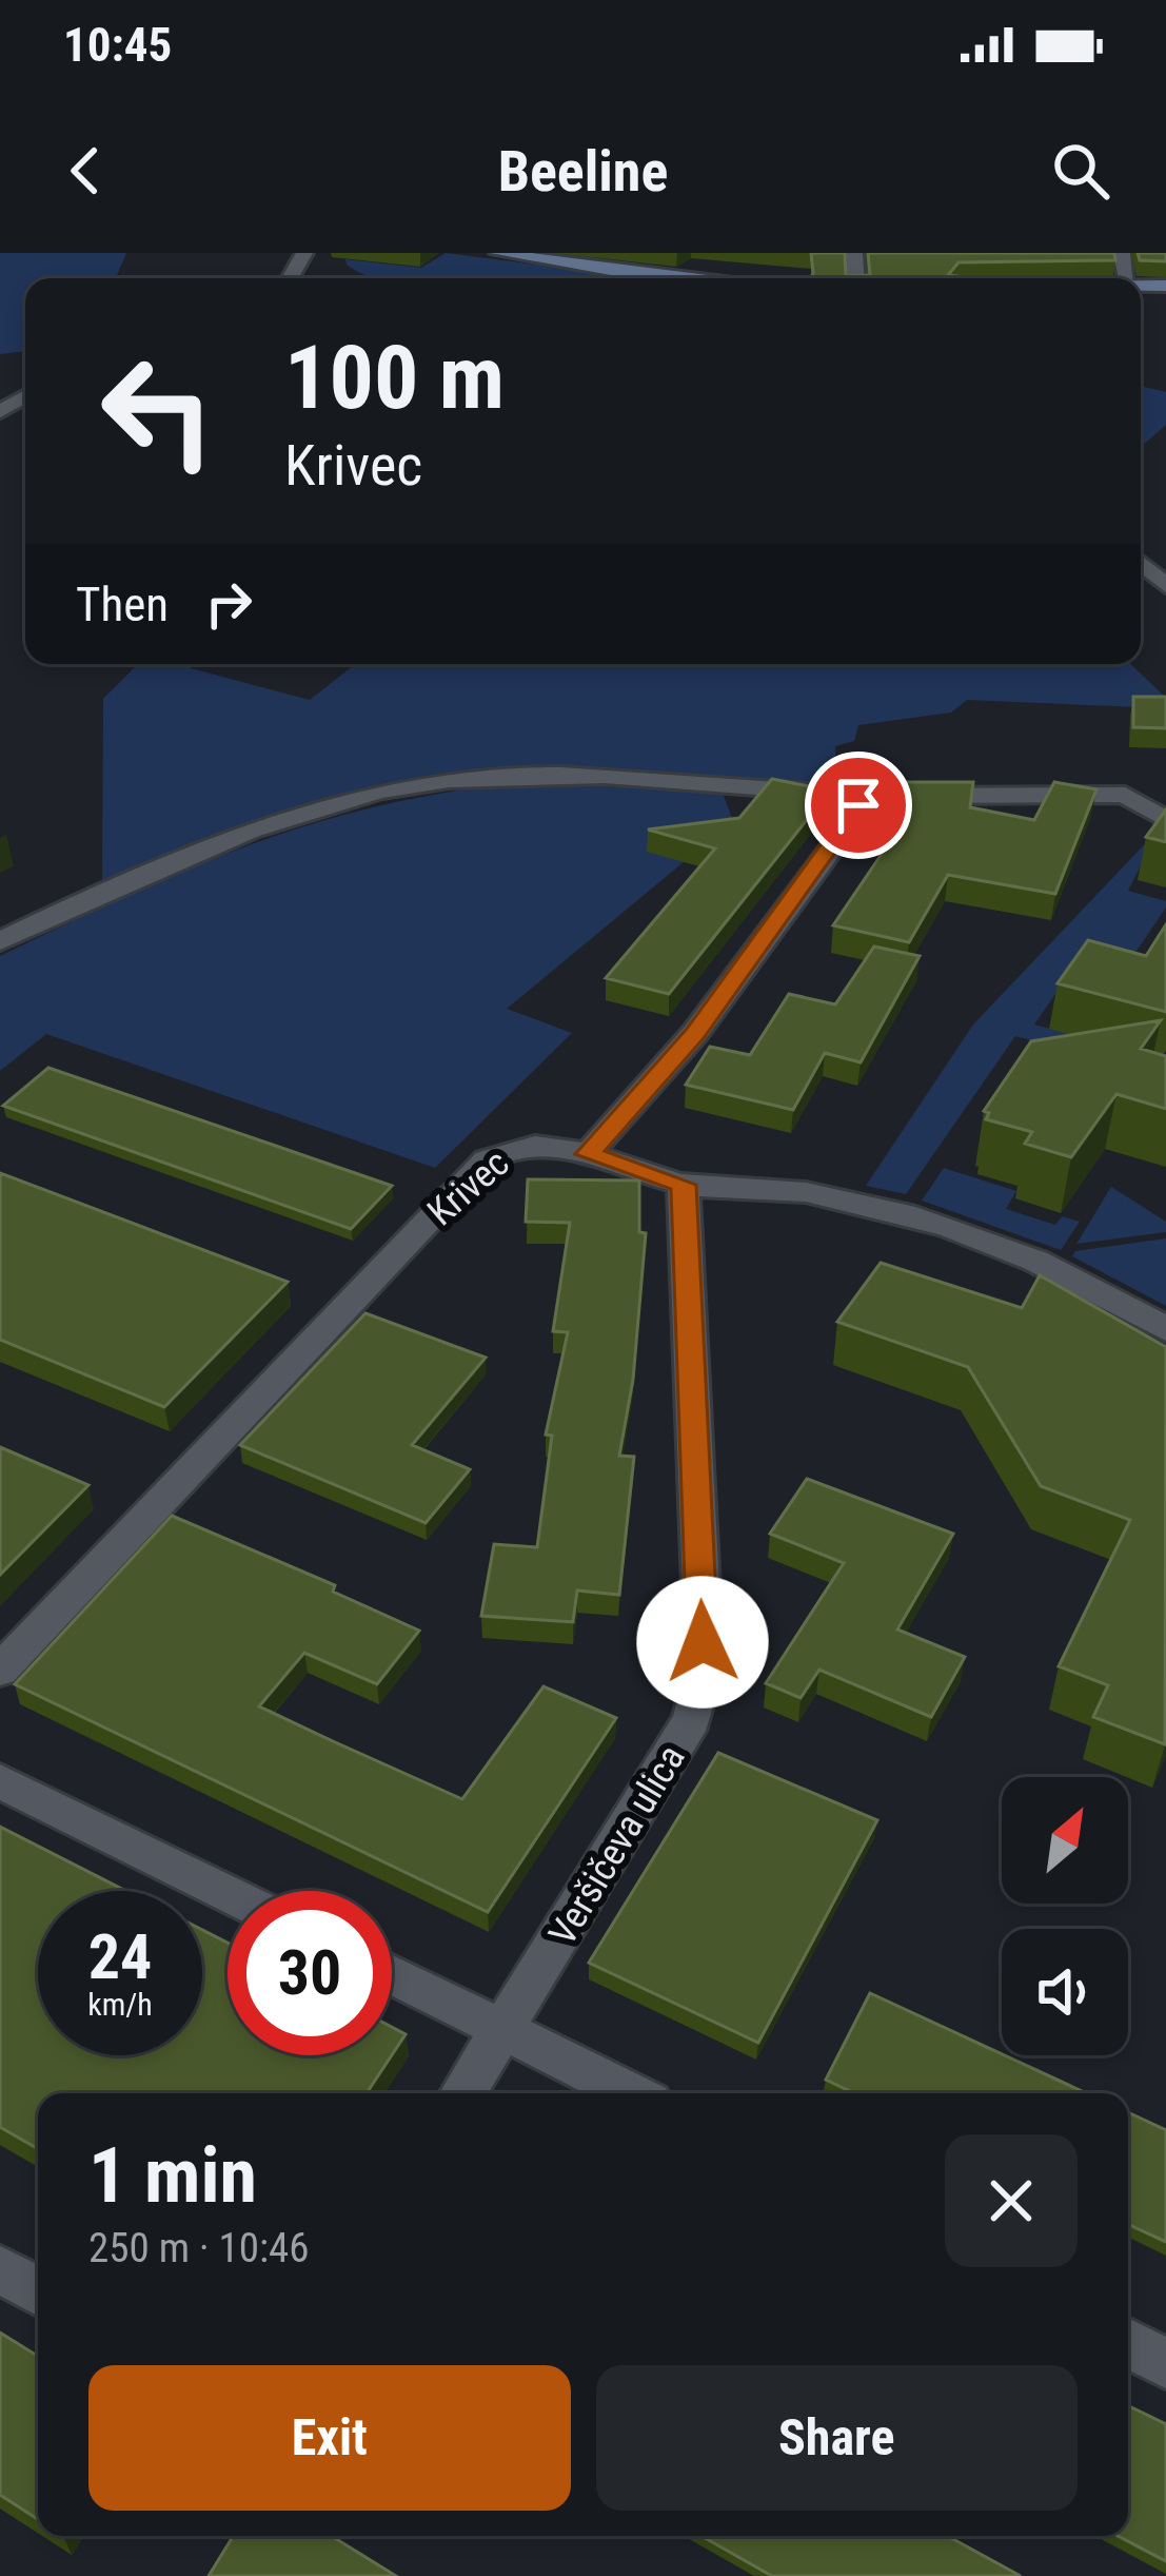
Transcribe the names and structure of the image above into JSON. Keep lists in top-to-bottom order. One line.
{"streets":{"street":["Krivec","Veršičeva ulica"]},"crossings":[["Krivec","Veršičeva ulica"]],"north":"top right","page":{"status":"10:45","header":"Beeline","turn":["100 m","Krivec"],"then":"Then","speed":"24 km/h","limit":"30","heading":["1 min","250 m · 10:46"],"buttons":["Exit","Share"]}}
